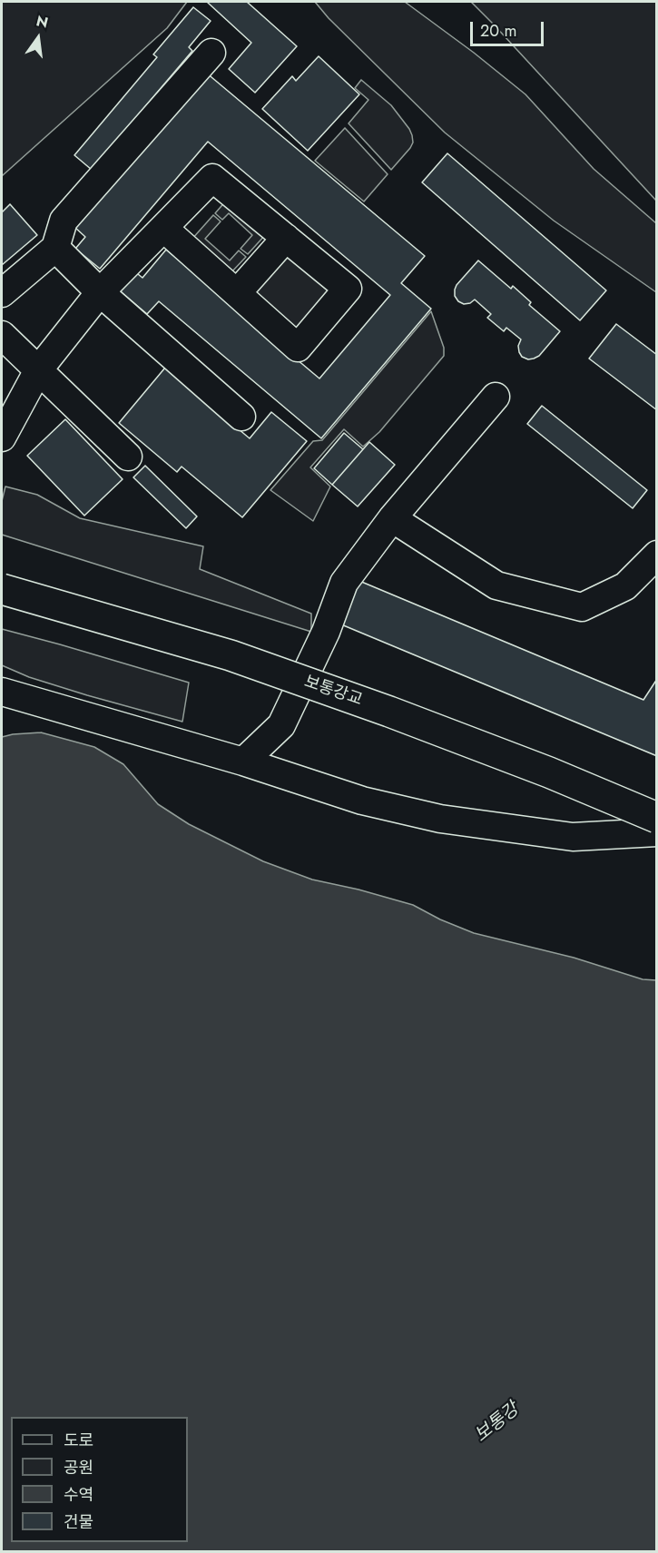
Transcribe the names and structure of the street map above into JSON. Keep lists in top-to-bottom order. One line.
{"streets":{"highway":["보통강교"]},"water":["보통강"],"legend":["도로","공원","수역","건물"],"scale_bar":"20 m","north":"top"}
